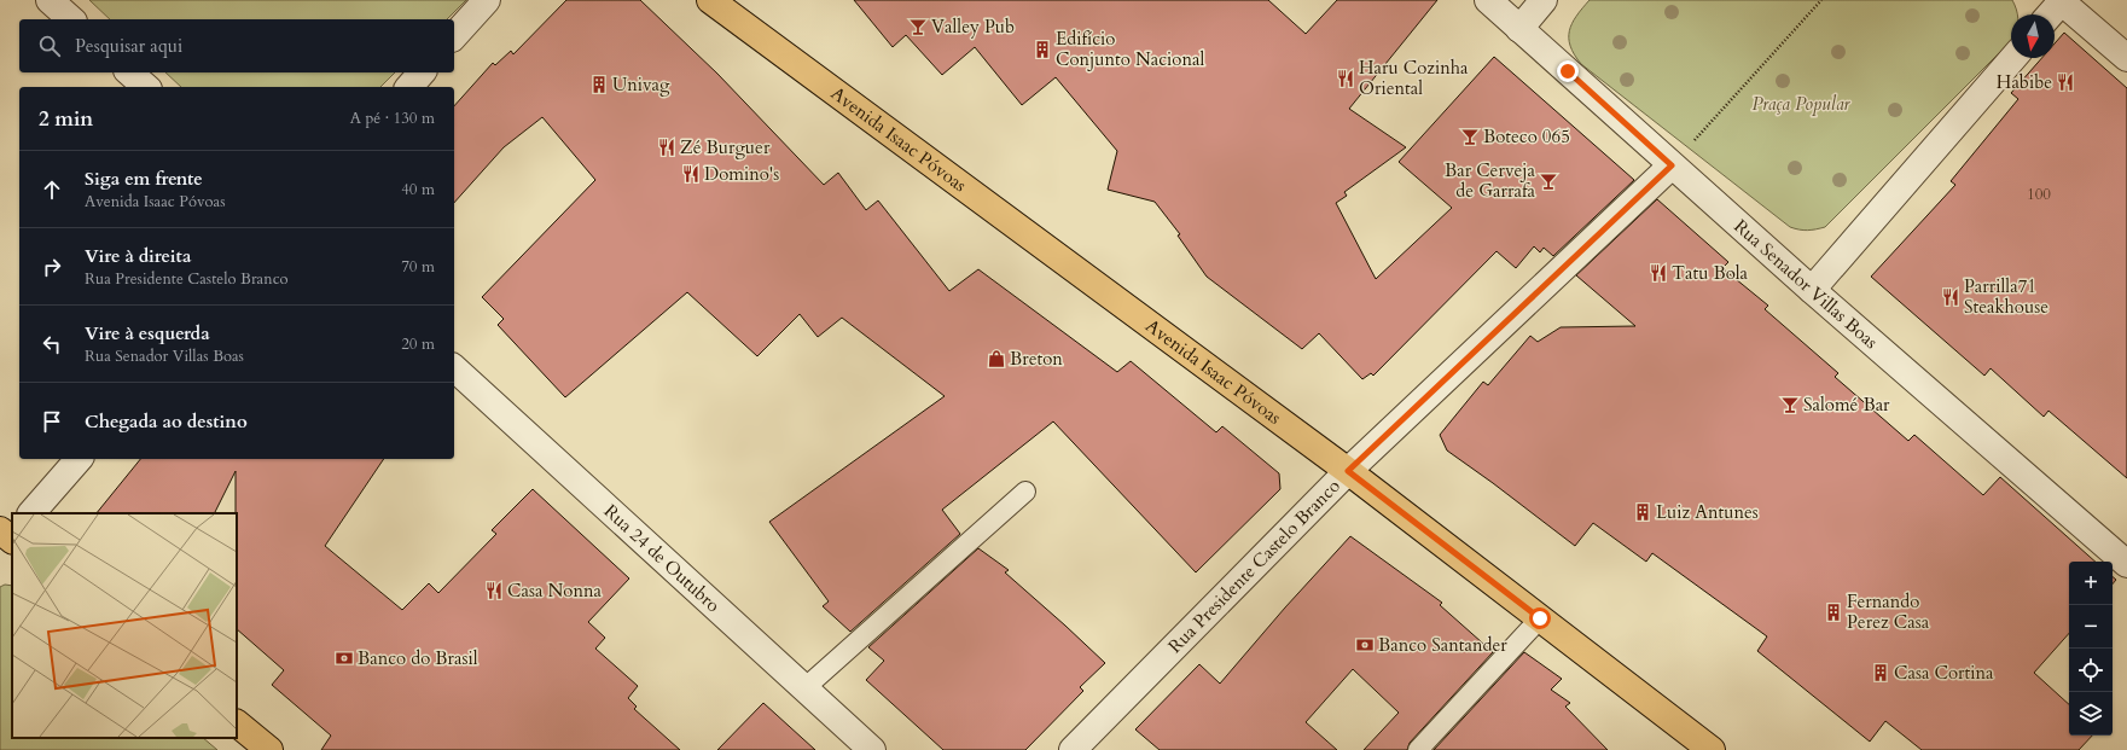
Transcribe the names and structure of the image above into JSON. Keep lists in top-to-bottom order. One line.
{"streets":{"main road":["Avenida Isaac Póvoas"],"street":["Rua Senador Villas Boas","Rua 24 de Outubro","Rua Presidente Castelo Branco"]},"crossings":[["Avenida Isaac Póvoas","Rua Presidente Castelo Branco"],["Rua Senador Villas Boas","Rua Presidente Castelo Branco"]],"parks":["Praça Popular"],"places":{"bar":["Valley Pub","Boteco 065","Bar Cerveja de Garrafa","Salomé Bar"],"building":["Edifício Conjunto Nacional","Univag","Luiz Antunes","Fernando Perez Casa","Casa Cortina"],"restaurant":["Haru Cozinha Oriental","Habibe","Zé Burguer","Domino's","Tatu Bola","Parrilla71 Steakhouse","Casa Nonna"],"shop":["Breton"],"bank":["Banco Santander","Banco do Brasil"]},"house_numbers":["100"],"north":"bottom","page":{"search":"Pesquisar aqui","heading":["2 min","A pé · 130 m"],"list":[["Siga em frente","Avenida Isaac Póvoas","40 m"],["Vire à direita","Rua Presidente Castelo Branco","70 m"],["Vire à esquerda","Rua Senador Villas Boas","20 m"],"Chegada ao destino"],"map_buttons":["+","−"]}}
